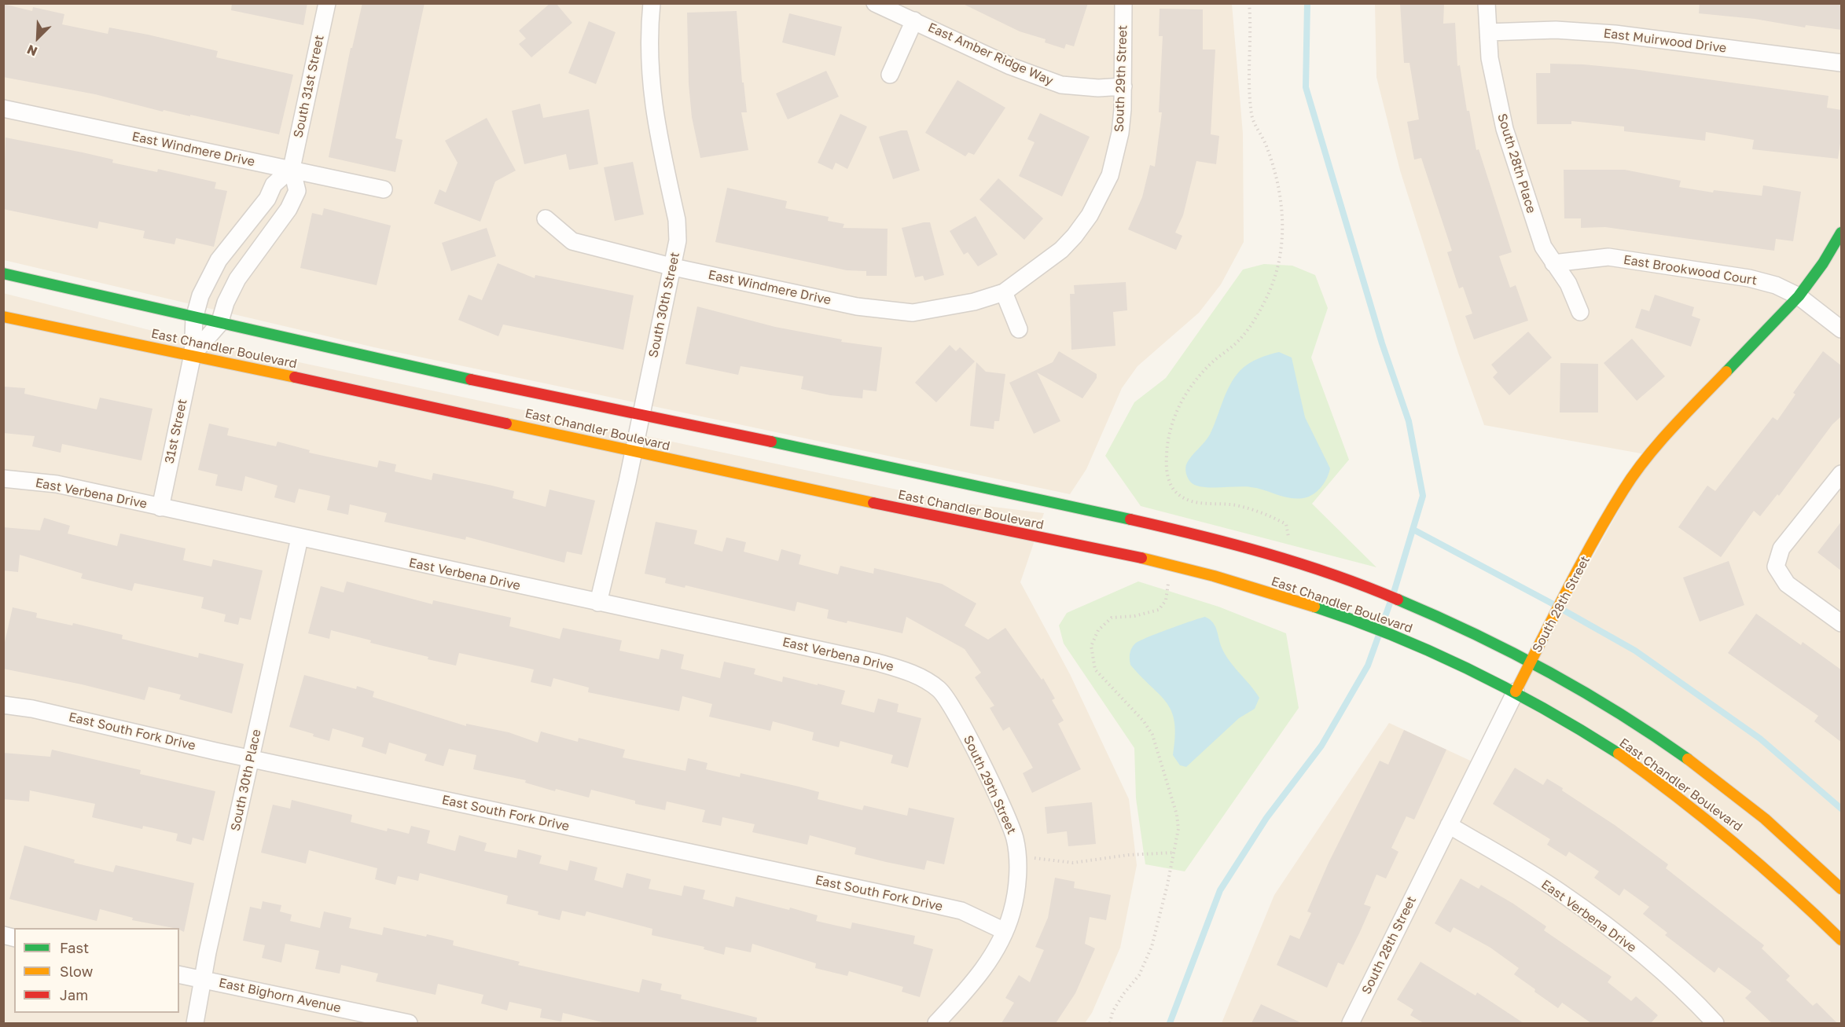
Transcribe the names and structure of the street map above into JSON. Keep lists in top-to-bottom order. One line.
{"streets":{"main road":["East Chandler Boulevard","South 28th Street"],"street":["East Muirwood Drive","East Amber Ridge Way","South 29th Street","South 31st Street","East Windmere Drive","South 28th Place","East Brookwood Court","South 30th Street","31st Street","East Verbena Drive","East South Fork Drive","South 30th Place","East Bighorn Avenue"]},"crossings":[["East Muirwood Drive","South 28th Place"],["East Amber Ridge Way","South 29th Street"],["South 29th Street","East Windmere Drive"],["South 29th Street","East Verbena Drive"],["South 29th Street","East South Fork Drive"],["South 31st Street","East Windmere Drive"],["South 31st Street","East Chandler Boulevard"],["South 31st Street","31st Street"],["East Windmere Drive","South 30th Street"],["South 28th Place","East Brookwood Court"],["East Brookwood Court","South 28th Street"],["South 30th Street","East Chandler Boulevard"],["South 30th Street","East Verbena Drive"],["East Chandler Boulevard","31st Street"],["East Chandler Boulevard","South 28th Street"],["31st Street","East Verbena Drive"],["East Verbena Drive","South 28th Street"],["East Verbena Drive","South 30th Place"],["East South Fork Drive","South 30th Place"],["South 30th Place","East Bighorn Avenue"]],"legend":["Fast","Slow","Jam"],"north":"bottom left"}
